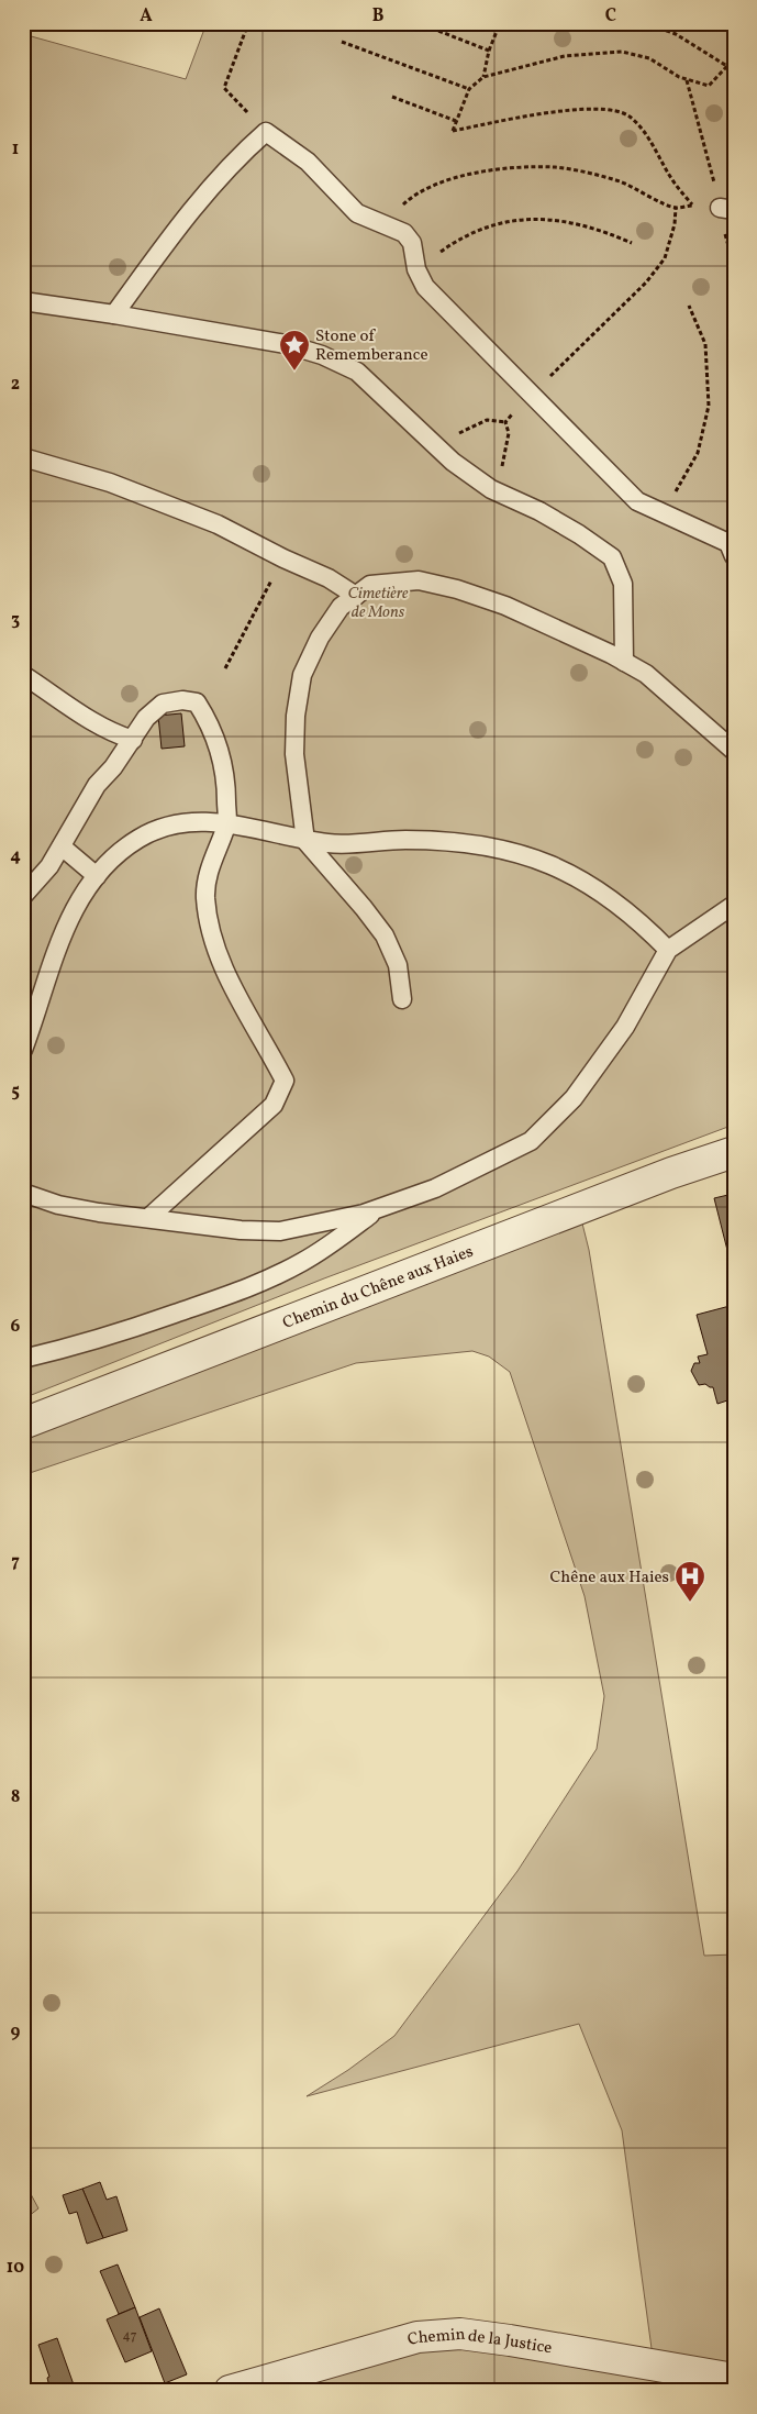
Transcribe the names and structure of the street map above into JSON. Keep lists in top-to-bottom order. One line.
{"streets":{"street":["Chemin du Chêne aux Haies","Chemin de la Justice"]},"parks":["Cimetière de Mons"],"places":{"place":["Stone of Rememberance"],"hospital":["Chêne aux Haies"]},"house_numbers":["47"],"grid":{"columns":["A","B","C"],"rows":["1","2","3","4","5","6","7","8","9","10"]}}
